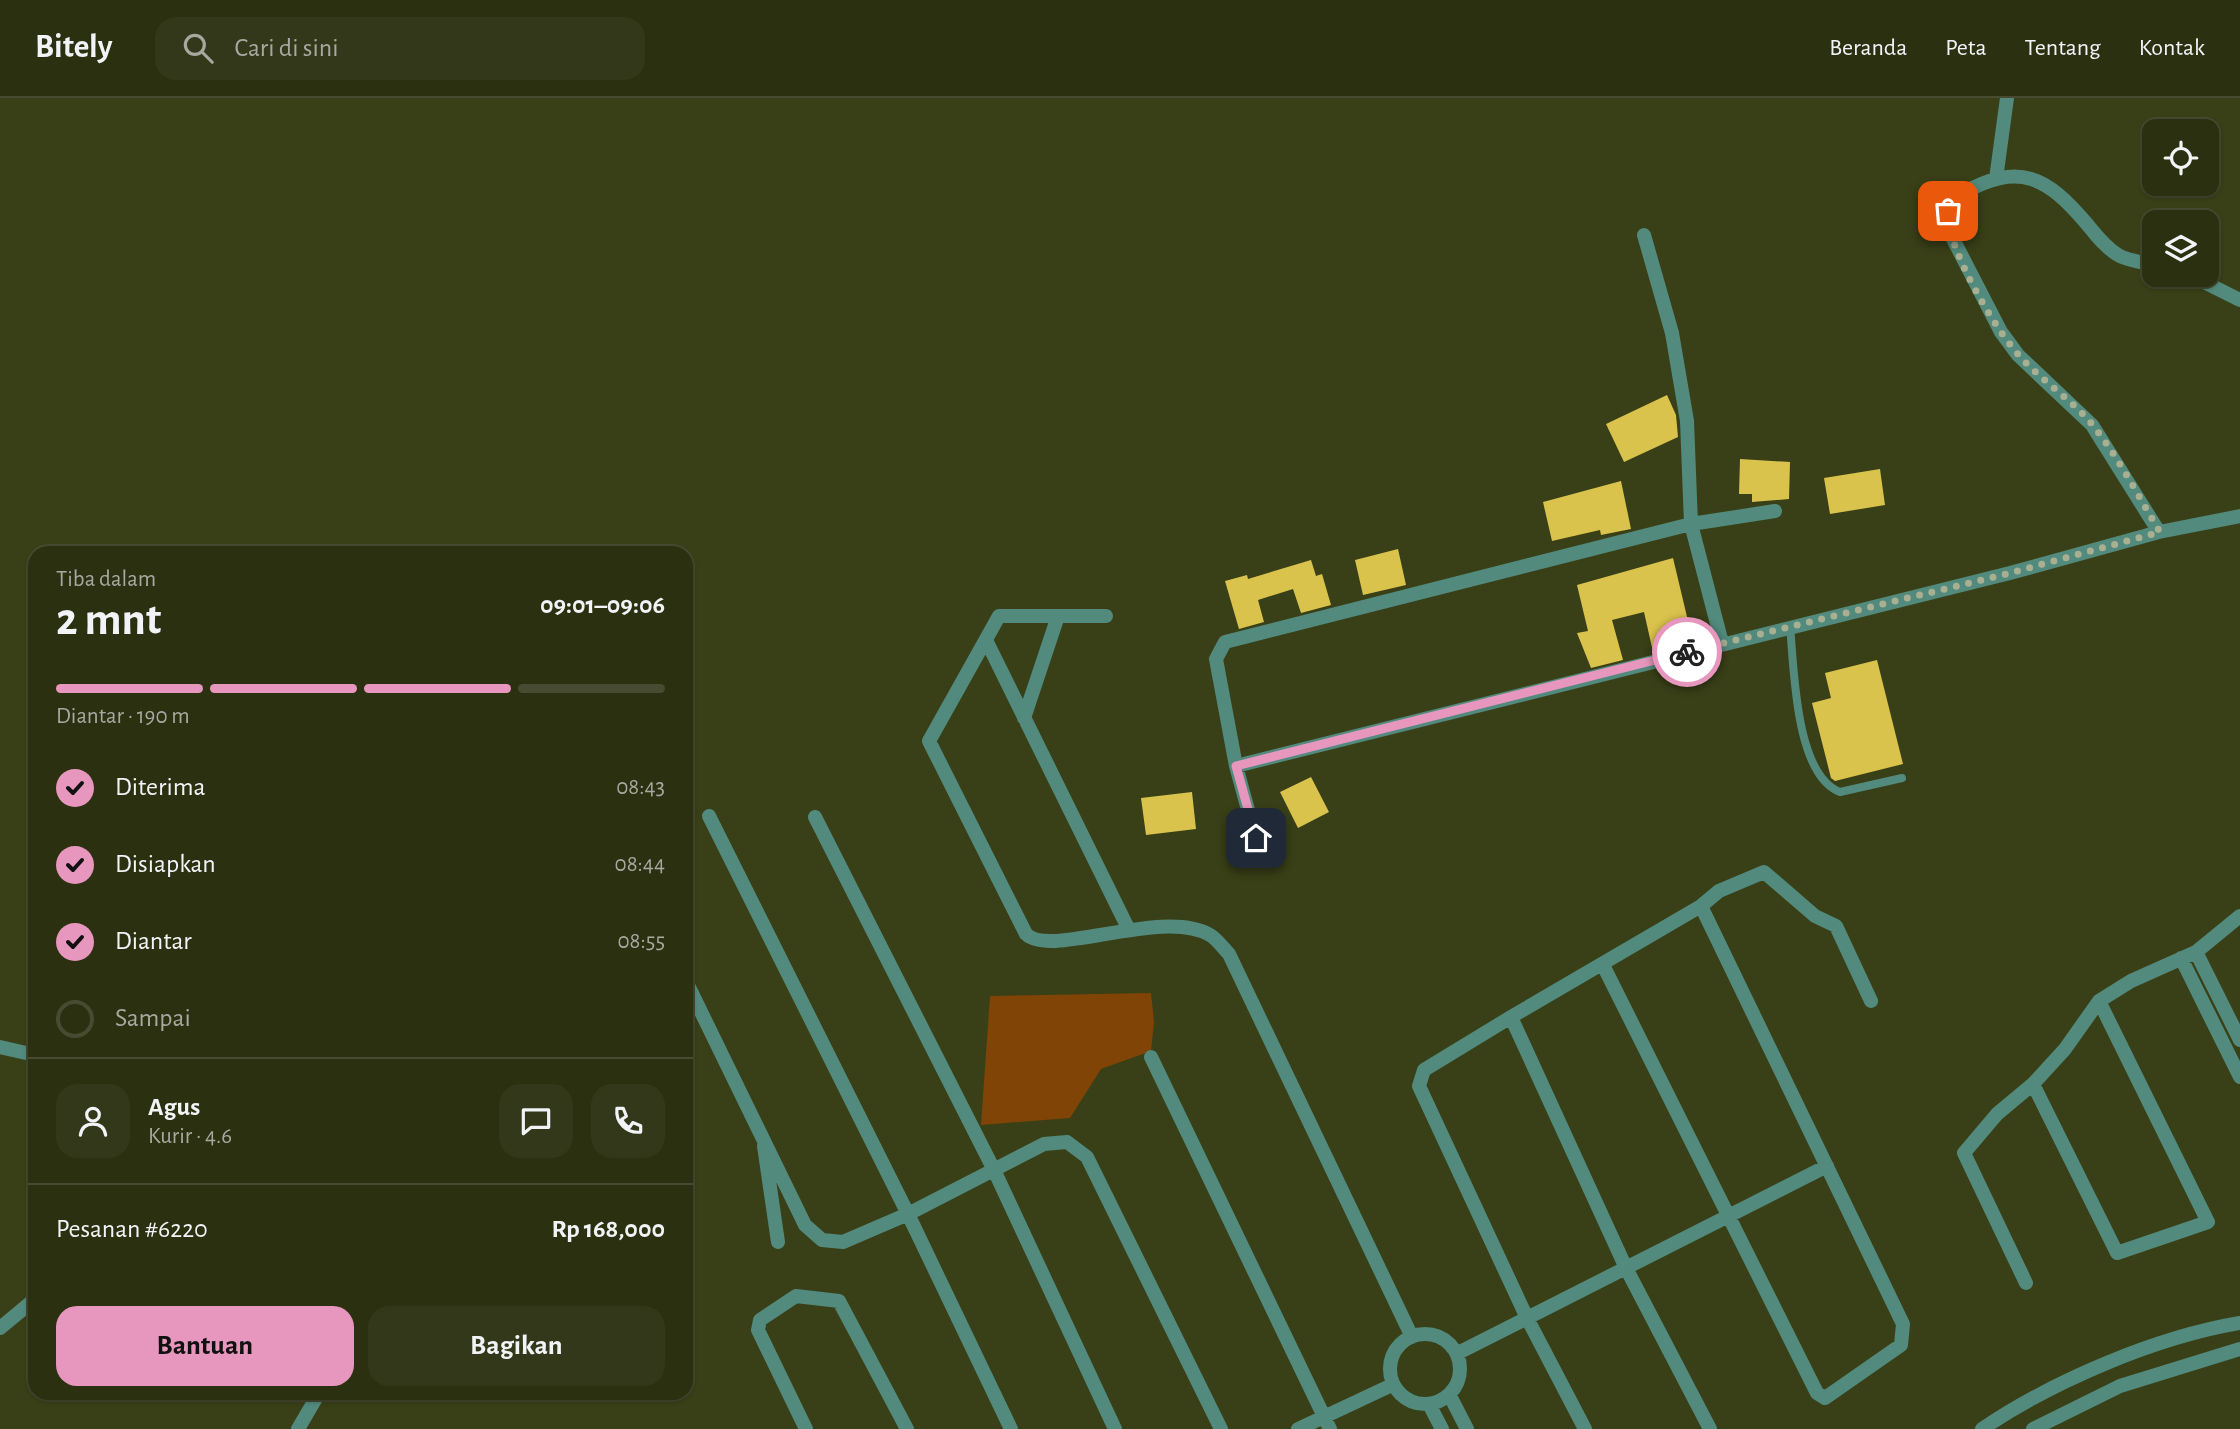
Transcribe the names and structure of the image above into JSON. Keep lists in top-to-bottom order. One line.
{"page":{"header":"Bitely","search":"Cari di sini","nav":["Beranda","Peta","Tentang","Kontak"],"heading":["2 mnt","Tiba dalam","09:01–09:06"],"panel":["Agus","Kurir · 4.6","Pesanan #6220","Rp 168,000"],"bar":"Diantar · 190 m","list":[["Diterima","08:43"],["Disiapkan","08:44"],["Diantar","08:55"],"Sampai"],"buttons":["Bantuan","Bagikan"]}}
